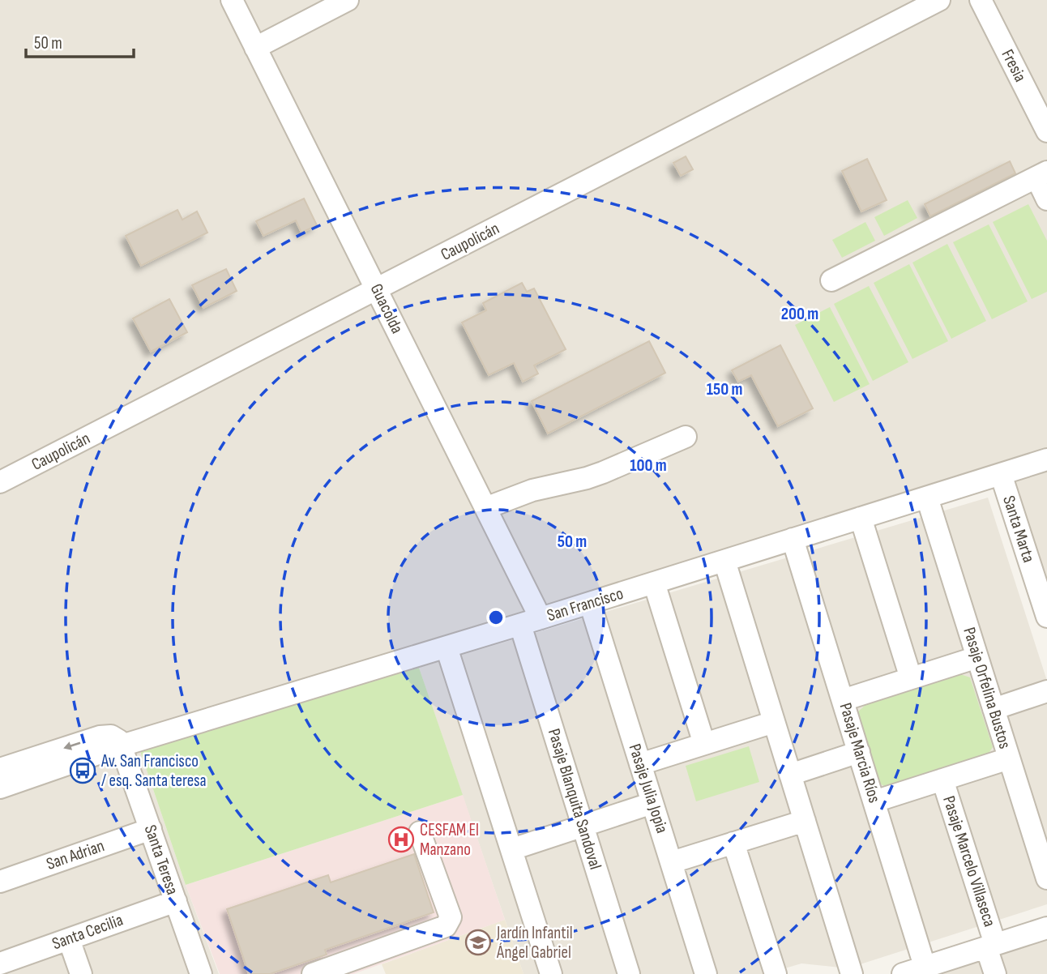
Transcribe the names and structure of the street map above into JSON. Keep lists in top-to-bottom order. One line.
{"streets":{"street":["Fresia","Caupolicán","Guacolda","Santa Marta","San Francisco","Pasaje Orfelina Bustos","Pasaje Marcia Ríos","Pasaje Julia Jopia","Pasaje Blanquita Sandoval","San Adrian","Santa Teresa","Pasaje Marcelo Villaseca","Santa Cecilia"]},"crossings":[["Caupolicán","Guacolda"],["Guacolda","San Francisco"],["Santa Marta","San Francisco"],["San Francisco","Pasaje Orfelina Bustos"],["San Francisco","Pasaje Marcia Ríos"],["San Francisco","Pasaje Julia Jopia"],["San Francisco","Pasaje Blanquita Sandoval"],["San Francisco","Santa Teresa"],["San Adrian","Santa Teresa"],["Santa Teresa","Santa Cecilia"]],"places":{"bus stop":["Av. San Francisco / esq. Santa teresa"],"hospital":["CESFAM El Manzano"],"school or university":["Jardín Infantil Ángel Gabriel"]},"scale_bar":"50 m","rings":["200 m","150 m","100 m","50 m"]}
